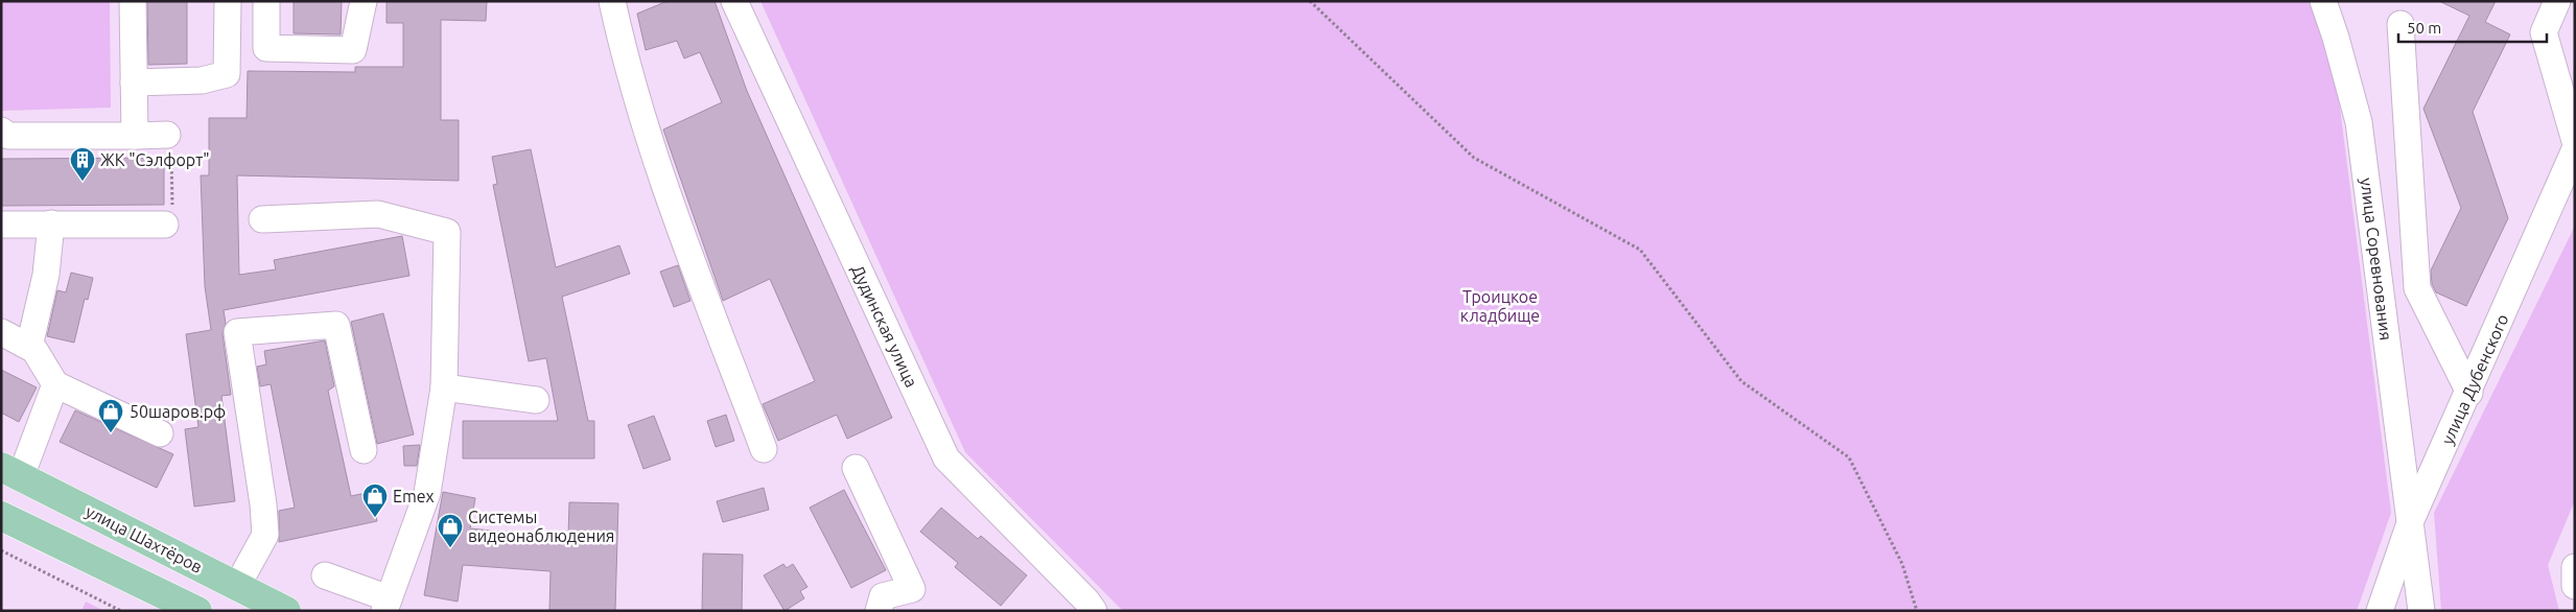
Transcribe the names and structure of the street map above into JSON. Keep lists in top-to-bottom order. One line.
{"streets":{"main road":["улица Шахтёров"],"street":["улица Соревнования","Дудинская улица","улица Дубенского"]},"crossings":[["улица Соревнования","улица Дубенского"]],"parks":["Троицкое кладбище"],"places":{"building":["ЖК \"Сэлфорт\""],"shop":["50шаров.рф","Emex","Системы видеонаблюдения"]},"scale_bar":"50 m"}
